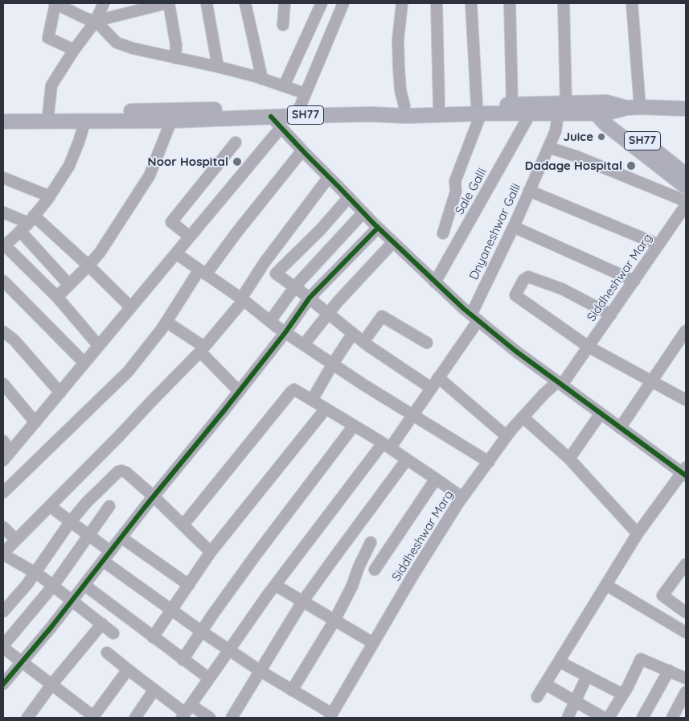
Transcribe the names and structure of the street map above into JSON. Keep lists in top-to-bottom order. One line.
{"streets":{"main road":["SH77"],"street":["Sale Galli","Dnyaneshwar Galli","Siddheshwar Marg"]},"crossings":[["SH77","Sale Galli"],["SH77","Dnyaneshwar Galli"]],"places":["Juice","Noor Hospital","Dadage Hospital"]}
